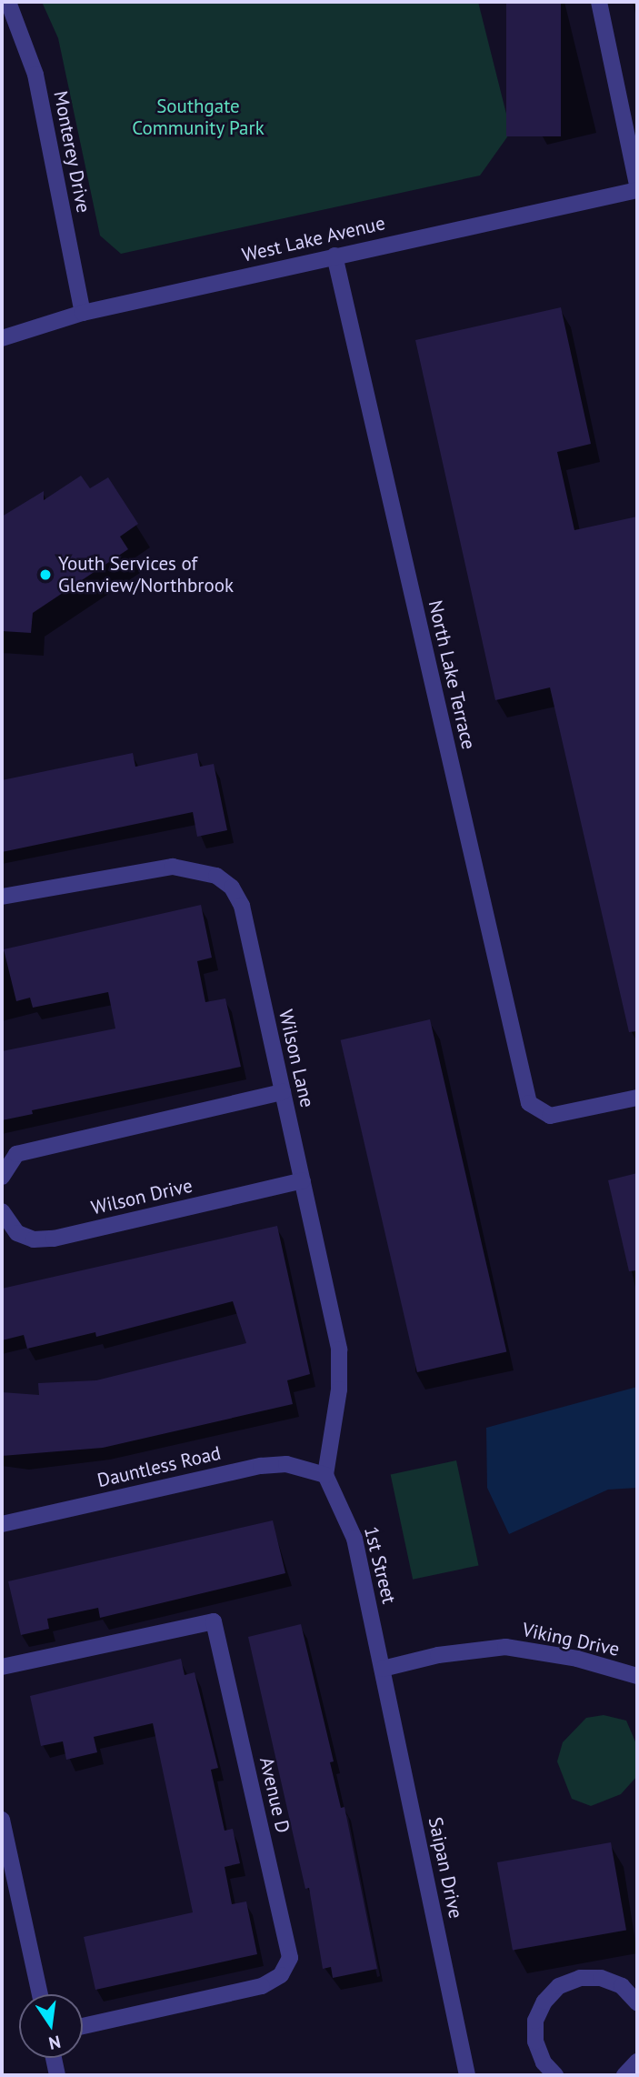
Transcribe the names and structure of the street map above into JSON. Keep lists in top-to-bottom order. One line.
{"streets":{"street":["Monterey Drive","West Lake Avenue","North Lake Terrace","Wilson Lane","Wilson Drive","Dauntless Road","1st Street","Viking Drive","Avenue D","Saipan Drive"]},"crossings":[["Monterey Drive","West Lake Avenue"],["West Lake Avenue","North Lake Terrace"],["Wilson Lane","Wilson Drive"],["Wilson Lane","Dauntless Road"],["Wilson Lane","1st Street"],["Dauntless Road","1st Street"],["1st Street","Viking Drive"],["1st Street","Saipan Drive"],["Viking Drive","Saipan Drive"]],"parks":["Southgate Community Park"],"places":["Youth Services of Glenview/Northbrook"],"north":"bottom"}
